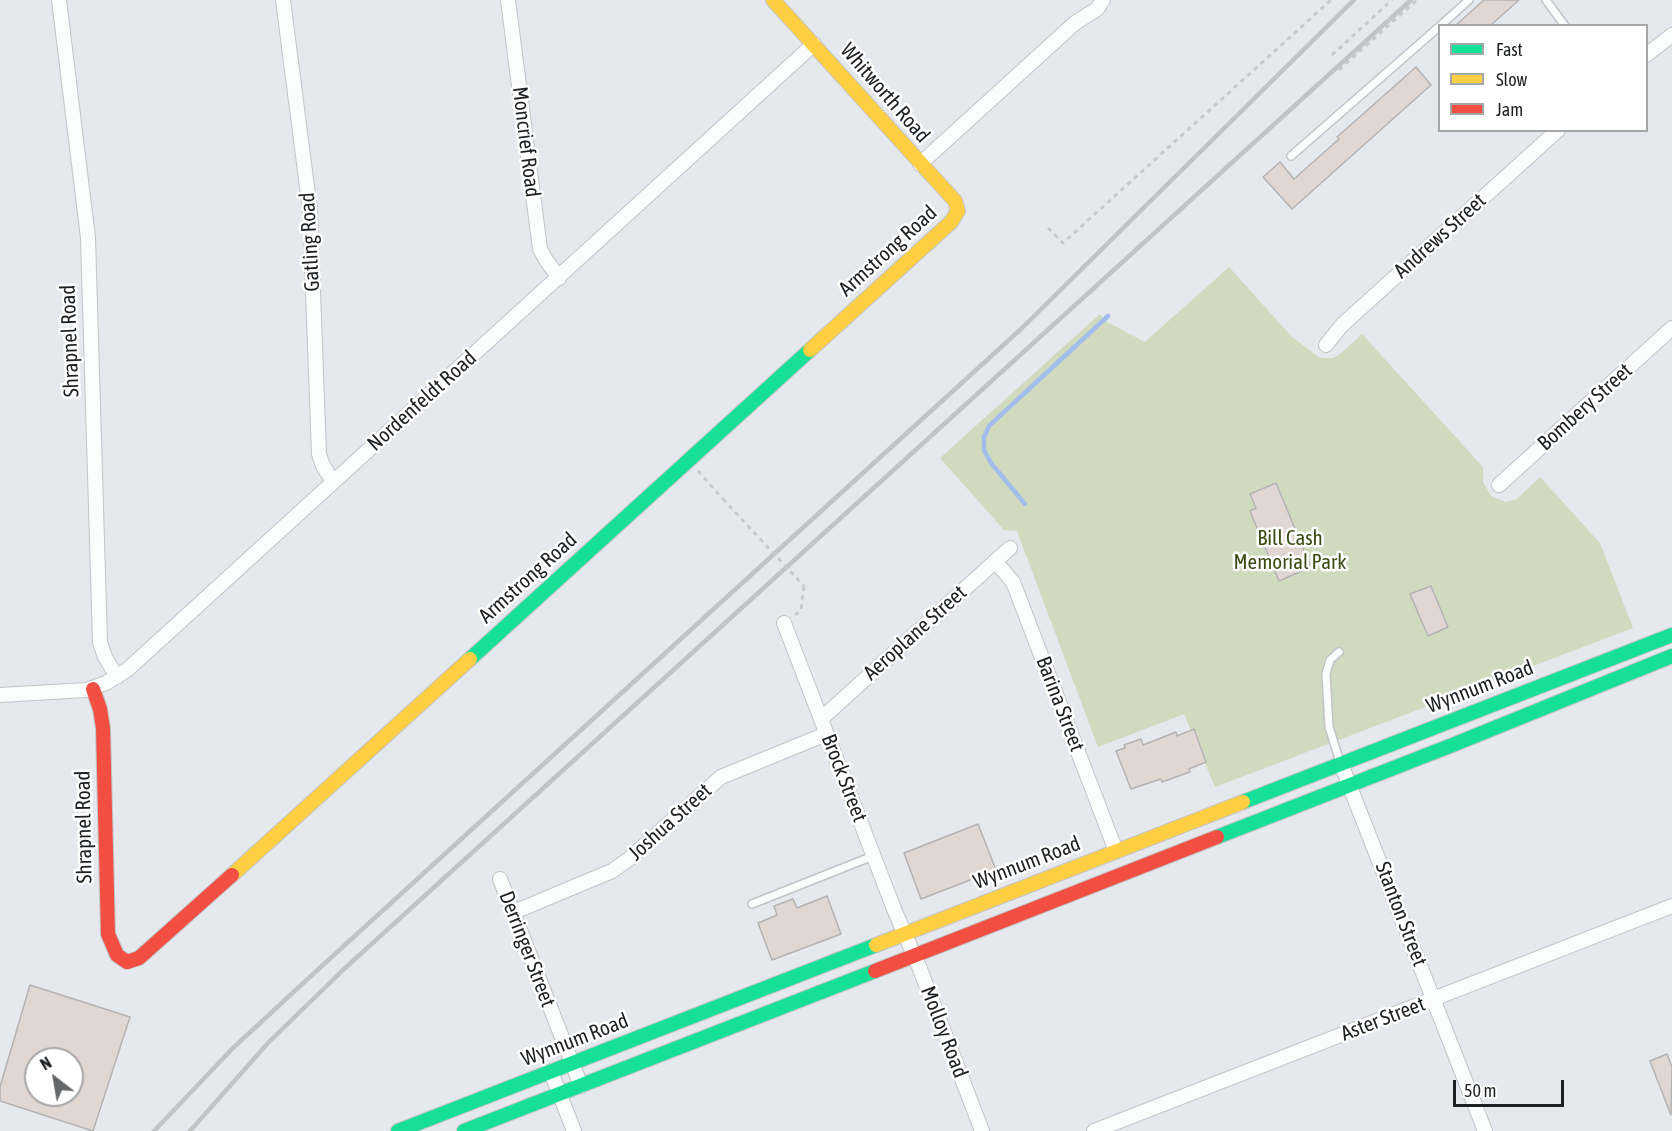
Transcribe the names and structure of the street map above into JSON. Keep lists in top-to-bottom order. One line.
{"streets":{"main road":["Whitworth Road","Armstrong Road","Shrapnel Road","Wynnum Road"],"street":["Moncrief Road","Andrews Street","Gatling Road","Nordenfeldt Road","Bombery Street","Aeroplane Street","Barina Street","Brock Street","Joshua Street","Stanton Street","Derringer Street","Aster Street","Molloy Road"]},"crossings":[["Whitworth Road","Armstrong Road"],["Whitworth Road","Nordenfeldt Road"],["Moncrief Road","Nordenfeldt Road"],["Gatling Road","Nordenfeldt Road"],["Armstrong Road","Shrapnel Road"],["Shrapnel Road","Nordenfeldt Road"],["Aeroplane Street","Barina Street"],["Aeroplane Street","Brock Street"],["Wynnum Road","Barina Street"],["Wynnum Road","Brock Street"],["Wynnum Road","Stanton Street"],["Wynnum Road","Derringer Street"],["Wynnum Road","Molloy Road"],["Brock Street","Joshua Street"],["Brock Street","Molloy Road"],["Joshua Street","Derringer Street"],["Stanton Street","Aster Street"]],"parks":["Bill Cash Memorial Park"],"legend":["Fast","Slow","Jam"],"scale_bar":"50 m","north":"top left"}
